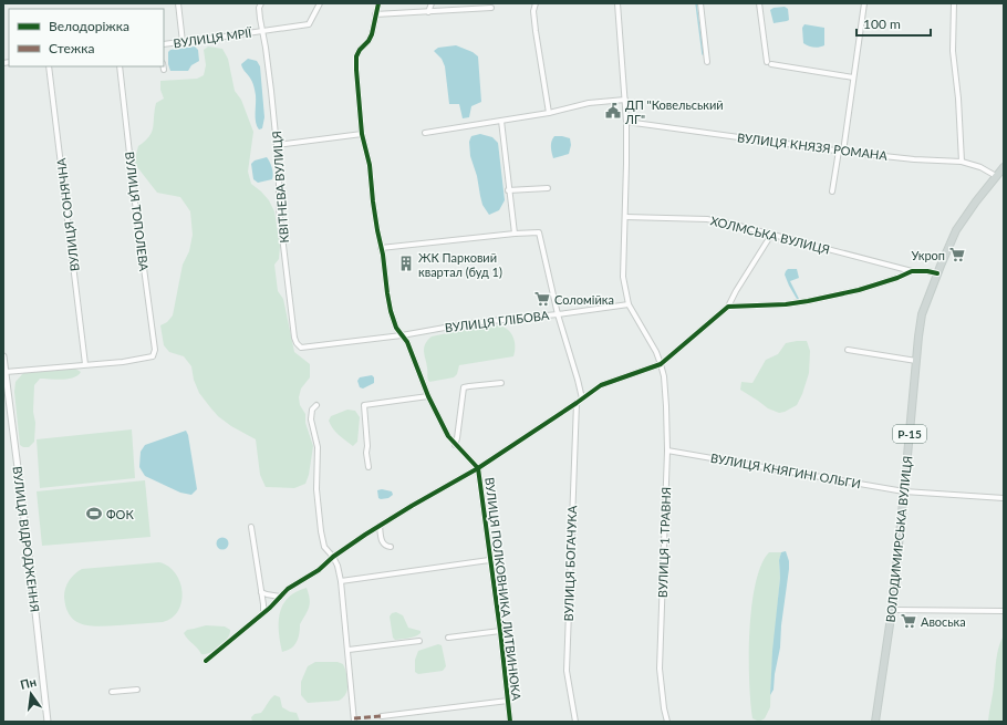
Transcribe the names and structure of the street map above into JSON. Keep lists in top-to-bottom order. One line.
{"streets":{"main road":["Р-15","ВОЛОДИМИРСЬКА ВУЛИЦЯ"],"street":["ВУЛИЦЯ МРІЇ","ВУЛИЦЯ КНЯЗЯ РОМАНА","КВІТНЕВА ВУЛИЦЯ","ВУЛИЦЯ ТОПОЛЕВА","ВУЛИЦЯ СОНЯЧНА","ХОЛМСЬКА ВУЛИЦЯ","ВУЛИЦЯ ГЛІБОВА","ВУЛИЦЯ КНЯГИНІ ОЛЬГИ","ВУЛИЦЯ ВІДРОДЖЕННЯ","ВУЛИЦЯ 1 ТРАВНЯ","ВУЛИЦЯ БОГАЧУКА","ВУЛИЦЯ ПОЛКОВНИКА ЛИТВИНЮКА"]},"crossings":[["ВУЛИЦЯ МРІЇ","КВІТНЕВА ВУЛИЦЯ"],["ВУЛИЦЯ КНЯЗЯ РОМАНА","ВОЛОДИМИРСЬКА ВУЛИЦЯ"],["КВІТНЕВА ВУЛИЦЯ","ВУЛИЦЯ ГЛІБОВА"],["ВУЛИЦЯ ТОПОЛЕВА","ВУЛИЦЯ СОНЯЧНА"],["ХОЛМСЬКА ВУЛИЦЯ","ВОЛОДИМИРСЬКА ВУЛИЦЯ"],["ВУЛИЦЯ ГЛІБОВА","ВУЛИЦЯ ПОЛКОВНИКА ЛИТВИНЮКА"],["ВУЛИЦЯ КНЯГИНІ ОЛЬГИ","ВОЛОДИМИРСЬКА ВУЛИЦЯ"],["ВУЛИЦЯ КНЯГИНІ ОЛЬГИ","ВУЛИЦЯ 1 ТРАВНЯ"]],"places":{"public building":["ДП \"Ковельський ЛГ\""],"supermarket":["Укроп","Соломійка","Авоська"],"building":["ЖК Парковий квартал (буд 1)"],"sports":["ФОК"]},"legend":["Велодоріжка","Стежка"],"scale_bar":"100 m","north":"top"}
